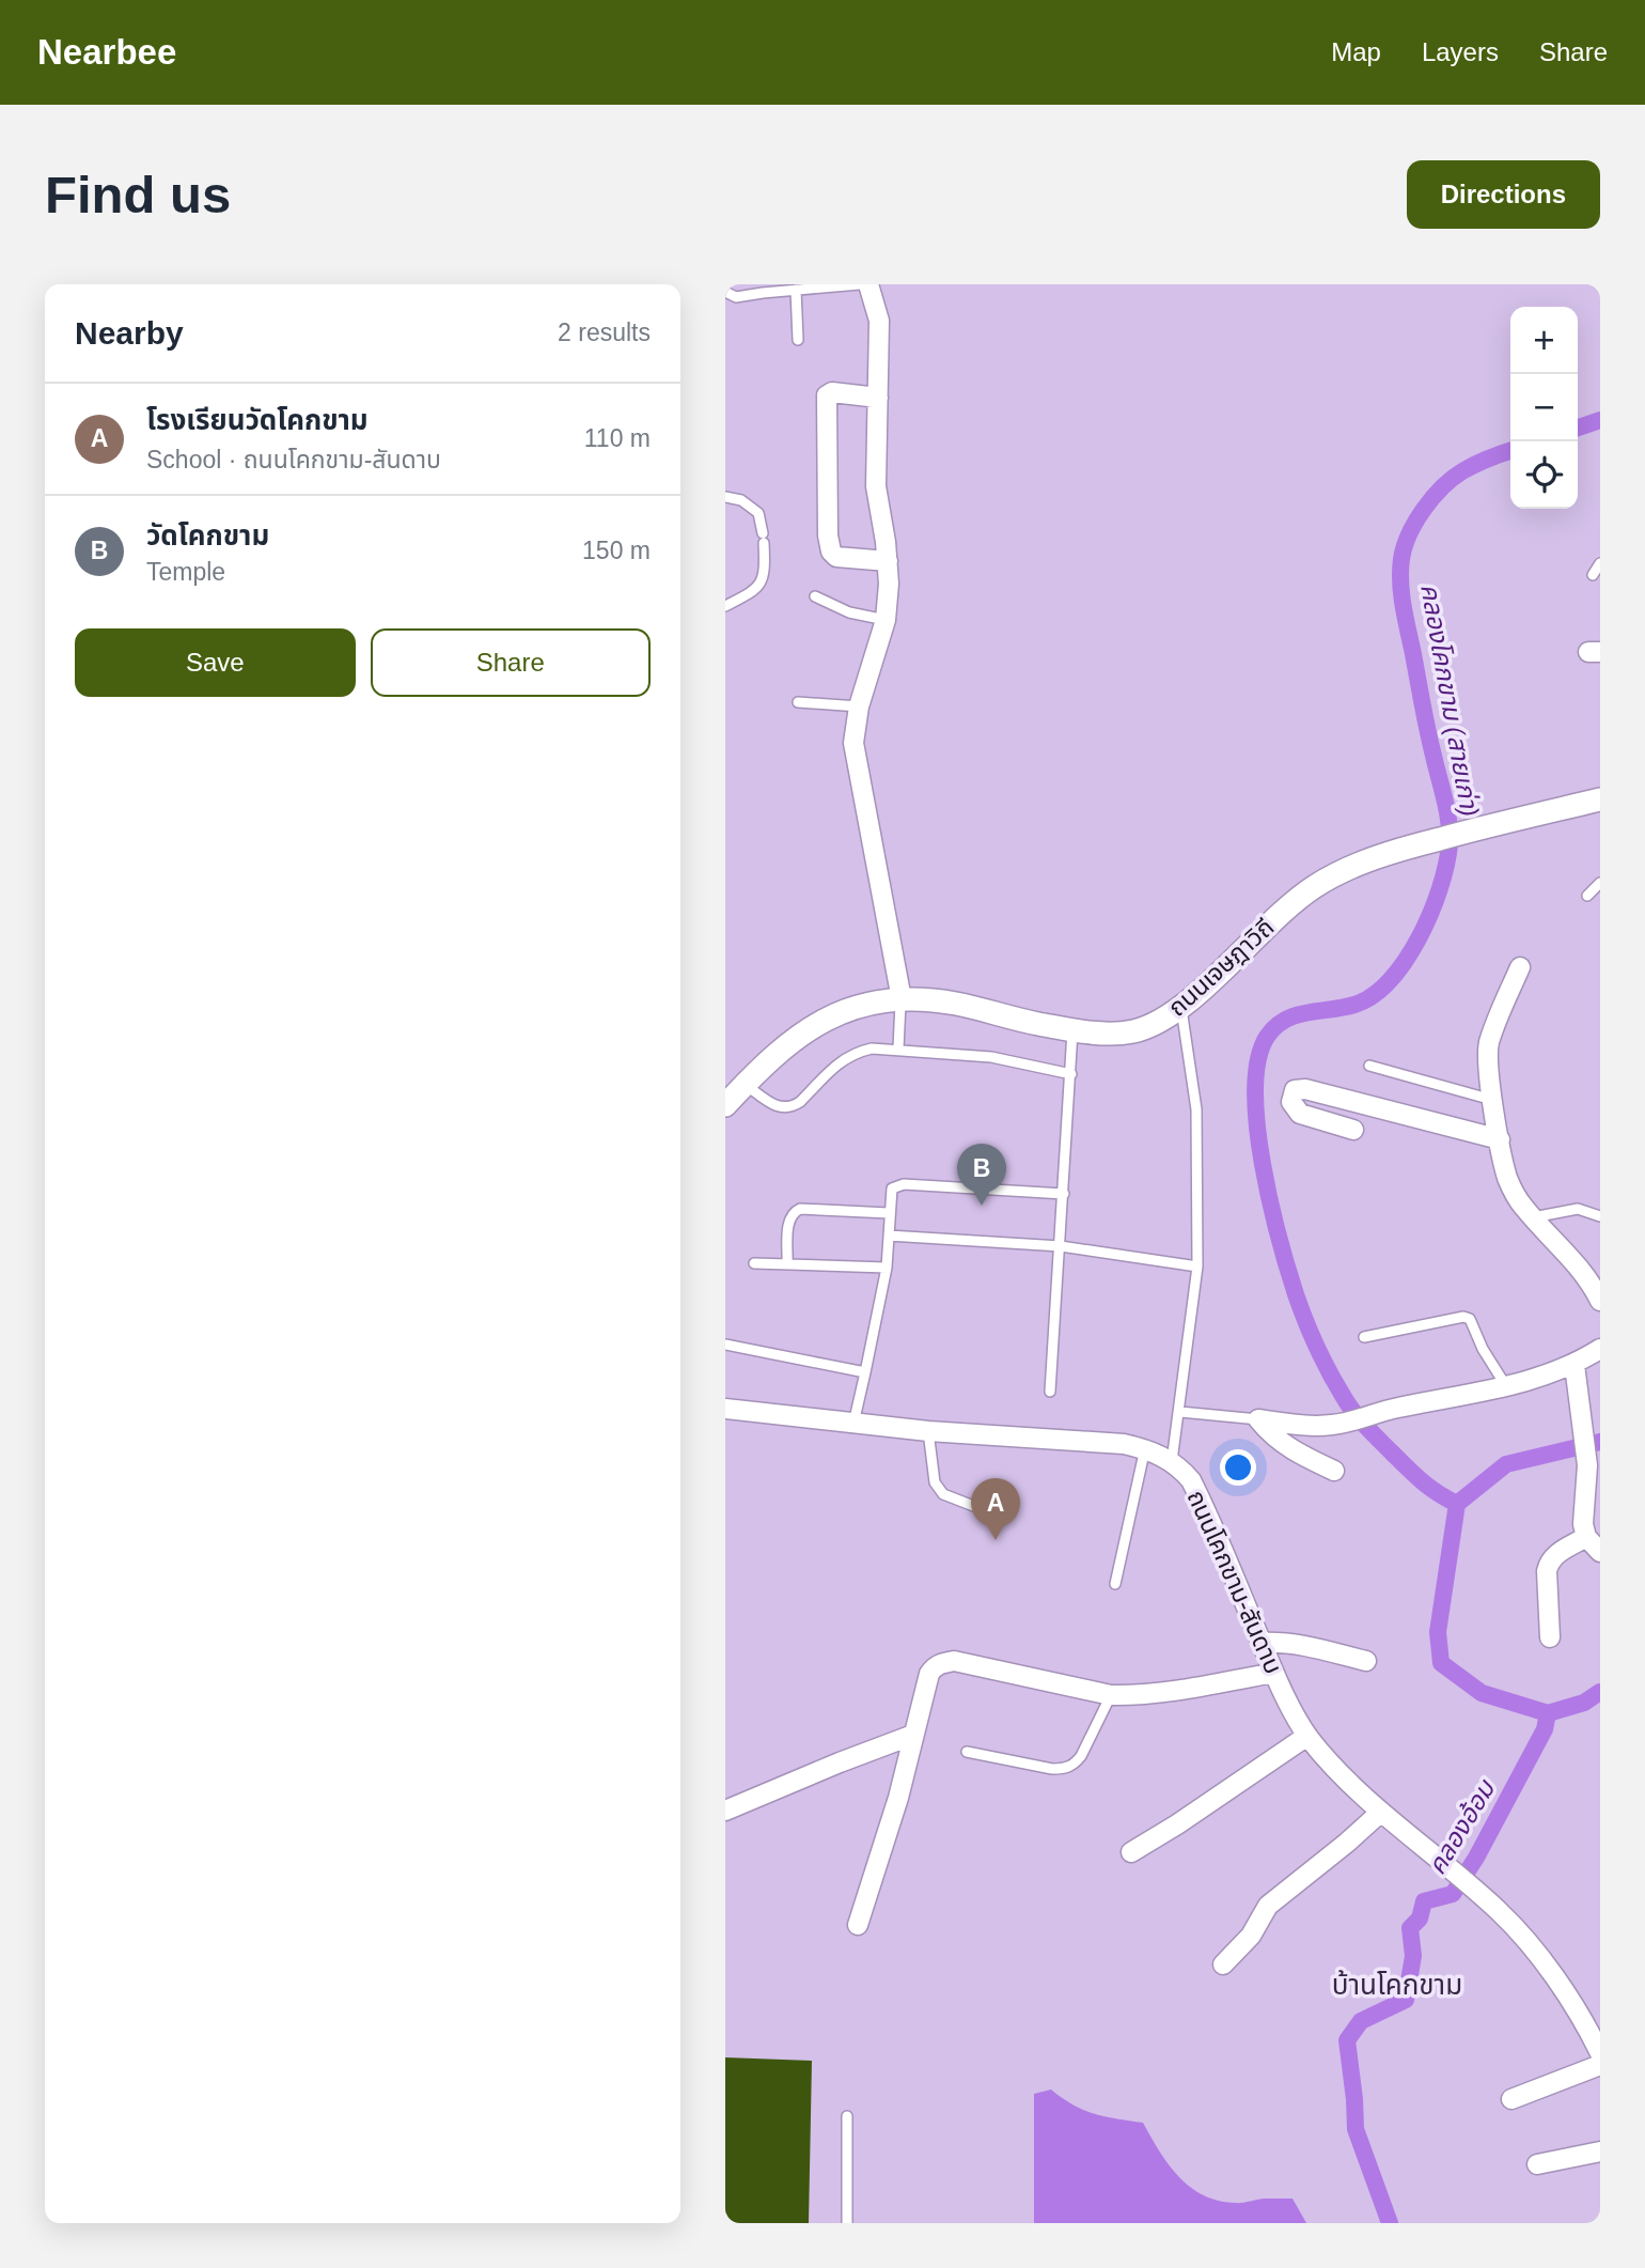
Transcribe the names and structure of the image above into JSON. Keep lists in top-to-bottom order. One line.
{"streets":{"street":["ถนนเจษฎาวิถี","ถนนโคกขาม-สันดาบ"]},"districts":["บ้านโคกขาม"],"water":["คลองโคกขาม (สายเก่า)","คลองอ้อม"],"page":{"header":"Nearbee","nav":["Map","Layers","Share"],"buttons":["Directions",["Save","Share"]],"title":"Find us","heading":["Nearby","2 results"],"map_buttons":["+","−"],"list":[{"mark":"A","name":"โรงเรียนวัดโคกขาม","note":"School · ถนนโคกขาม-สันดาบ","value":"110 m"},{"mark":"B","name":"วัดโคกขาม","note":"Temple","value":"150 m"}],"pins":["B","A"]}}
